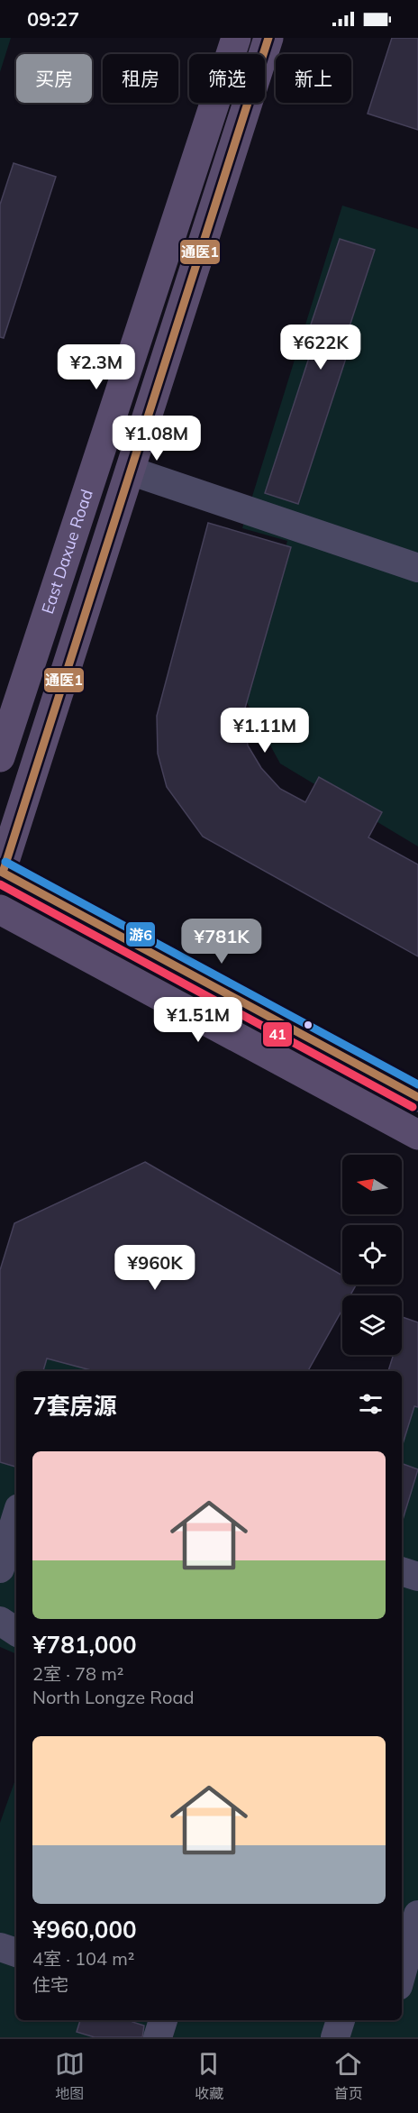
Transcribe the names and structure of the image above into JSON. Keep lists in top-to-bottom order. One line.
{"streets":{"main road":["East Daxue Road"]},"lines":["transit line 通医1","transit line 游6","transit line 41"],"north":"left","page":{"status":"09:27","chip":["买房","租房","筛选","新上"],"price":["¥622K","¥2.3M","¥1.08M","¥1.11M","¥781K","¥1.51M","¥960K"],"heading":"7套房源","list":[{"name":"¥781,000","note":"2室 · 78 m² · North Longze Road"},{"name":"¥960,000","note":"4室 · 104 m² · 住宅"}],"tabs":["地图","收藏","首页"]}}
